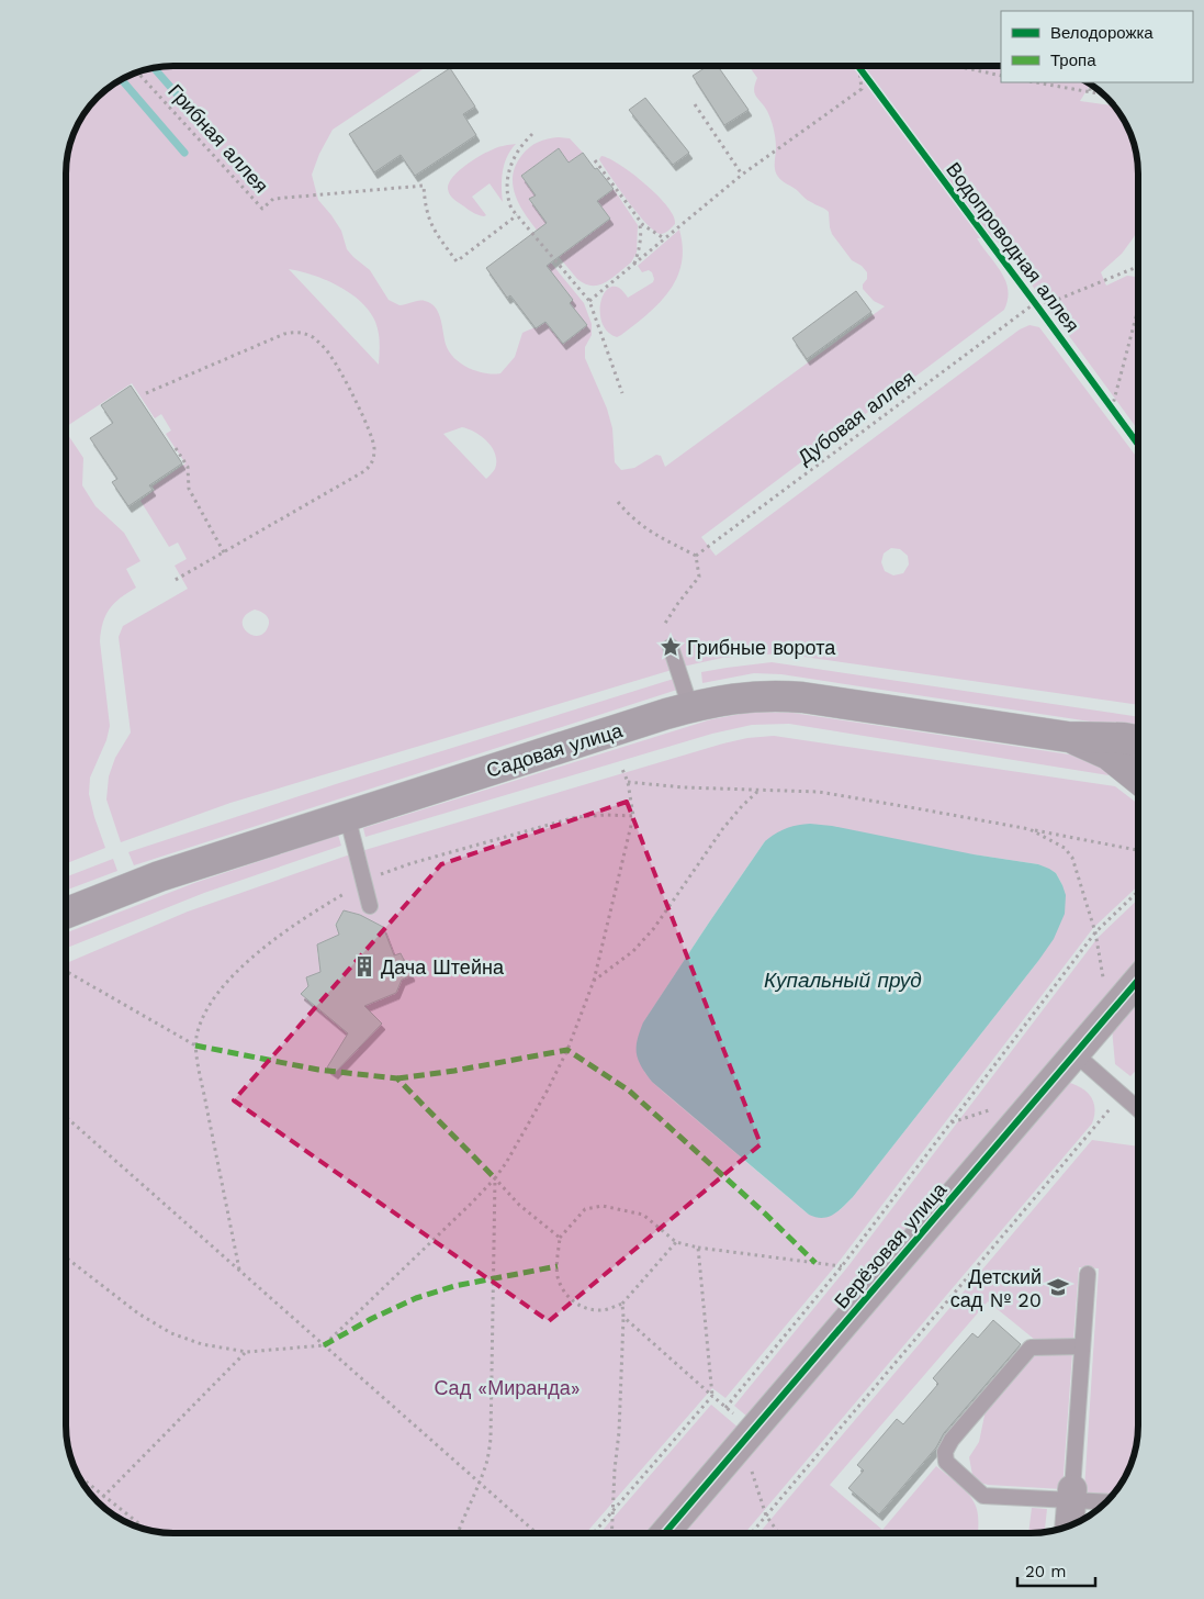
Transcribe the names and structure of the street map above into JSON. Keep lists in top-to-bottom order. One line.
{"streets":{"main road":["Садовая улица"],"street":["Берёзовая улица"],"path":["Грибная аллея","Дубовая аллея"],"cycle path":["Водопроводная аллея"]},"crossings":[["Водопроводная аллея","Дубовая аллея"]],"water":["Купальный пруд"],"parks":["Сад «Миранда»"],"places":{"place":["Грибные ворота"],"building":["Дача Штейна"],"school or university":["Детский сад № 20"]},"legend":["Велодорожка","Тропа"],"scale_bar":"20 m"}
